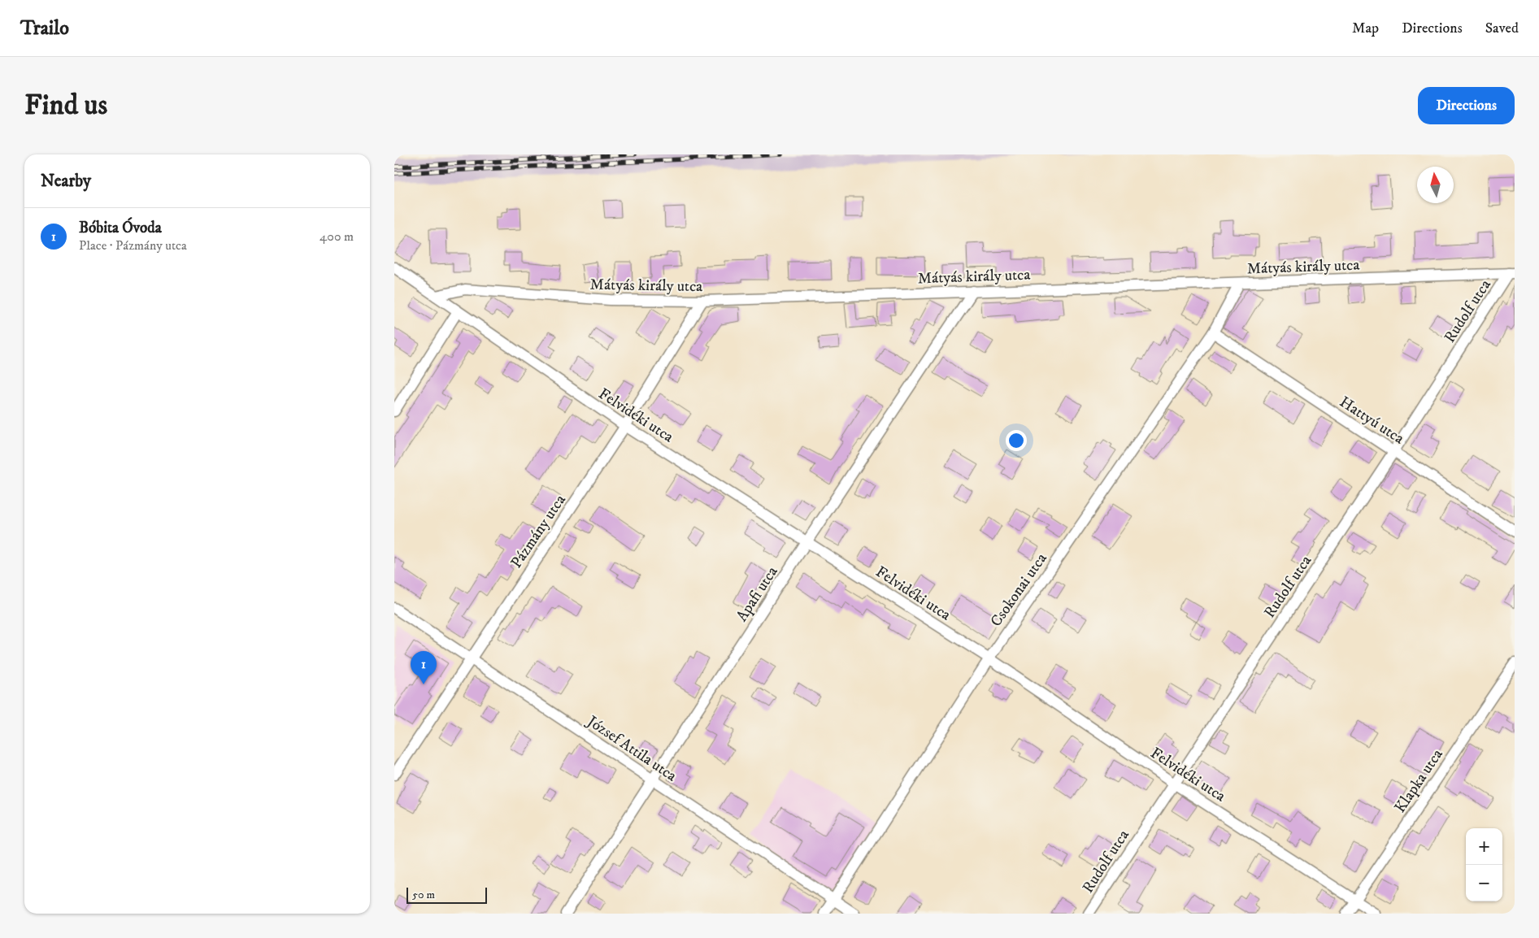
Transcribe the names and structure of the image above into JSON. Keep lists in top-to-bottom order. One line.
{"streets":{"street":["Mátyás király utca","Rudolf utca","Felvidéki utca","Hattyú utca","Pázmány utca","Csokonai utca","Apafi utca","József Attila utca","Klapka utca"]},"crossings":[["Mátyás király utca","Rudolf utca"],["Mátyás király utca","Felvidéki utca"],["Mátyás király utca","Pázmány utca"],["Mátyás király utca","Csokonai utca"],["Mátyás király utca","Apafi utca"],["Rudolf utca","Felvidéki utca"],["Rudolf utca","Hattyú utca"],["Felvidéki utca","Pázmány utca"],["Felvidéki utca","Csokonai utca"],["Felvidéki utca","Apafi utca"],["Felvidéki utca","Klapka utca"],["Hattyú utca","Csokonai utca"],["Pázmány utca","József Attila utca"],["Csokonai utca","József Attila utca"],["Apafi utca","József Attila utca"]],"scale_bar":"50 m","north":"top","page":{"header":"Trailo","nav":["Map","Directions","Saved"],"buttons":"Directions","title":"Find us","heading":"Nearby","list":[{"mark":"1","name":"Bóbita Óvoda","note":"Place · Pázmány utca","value":"400 m"}],"pins":"1","map_buttons":["+","−"],"scale":"50 m"}}
